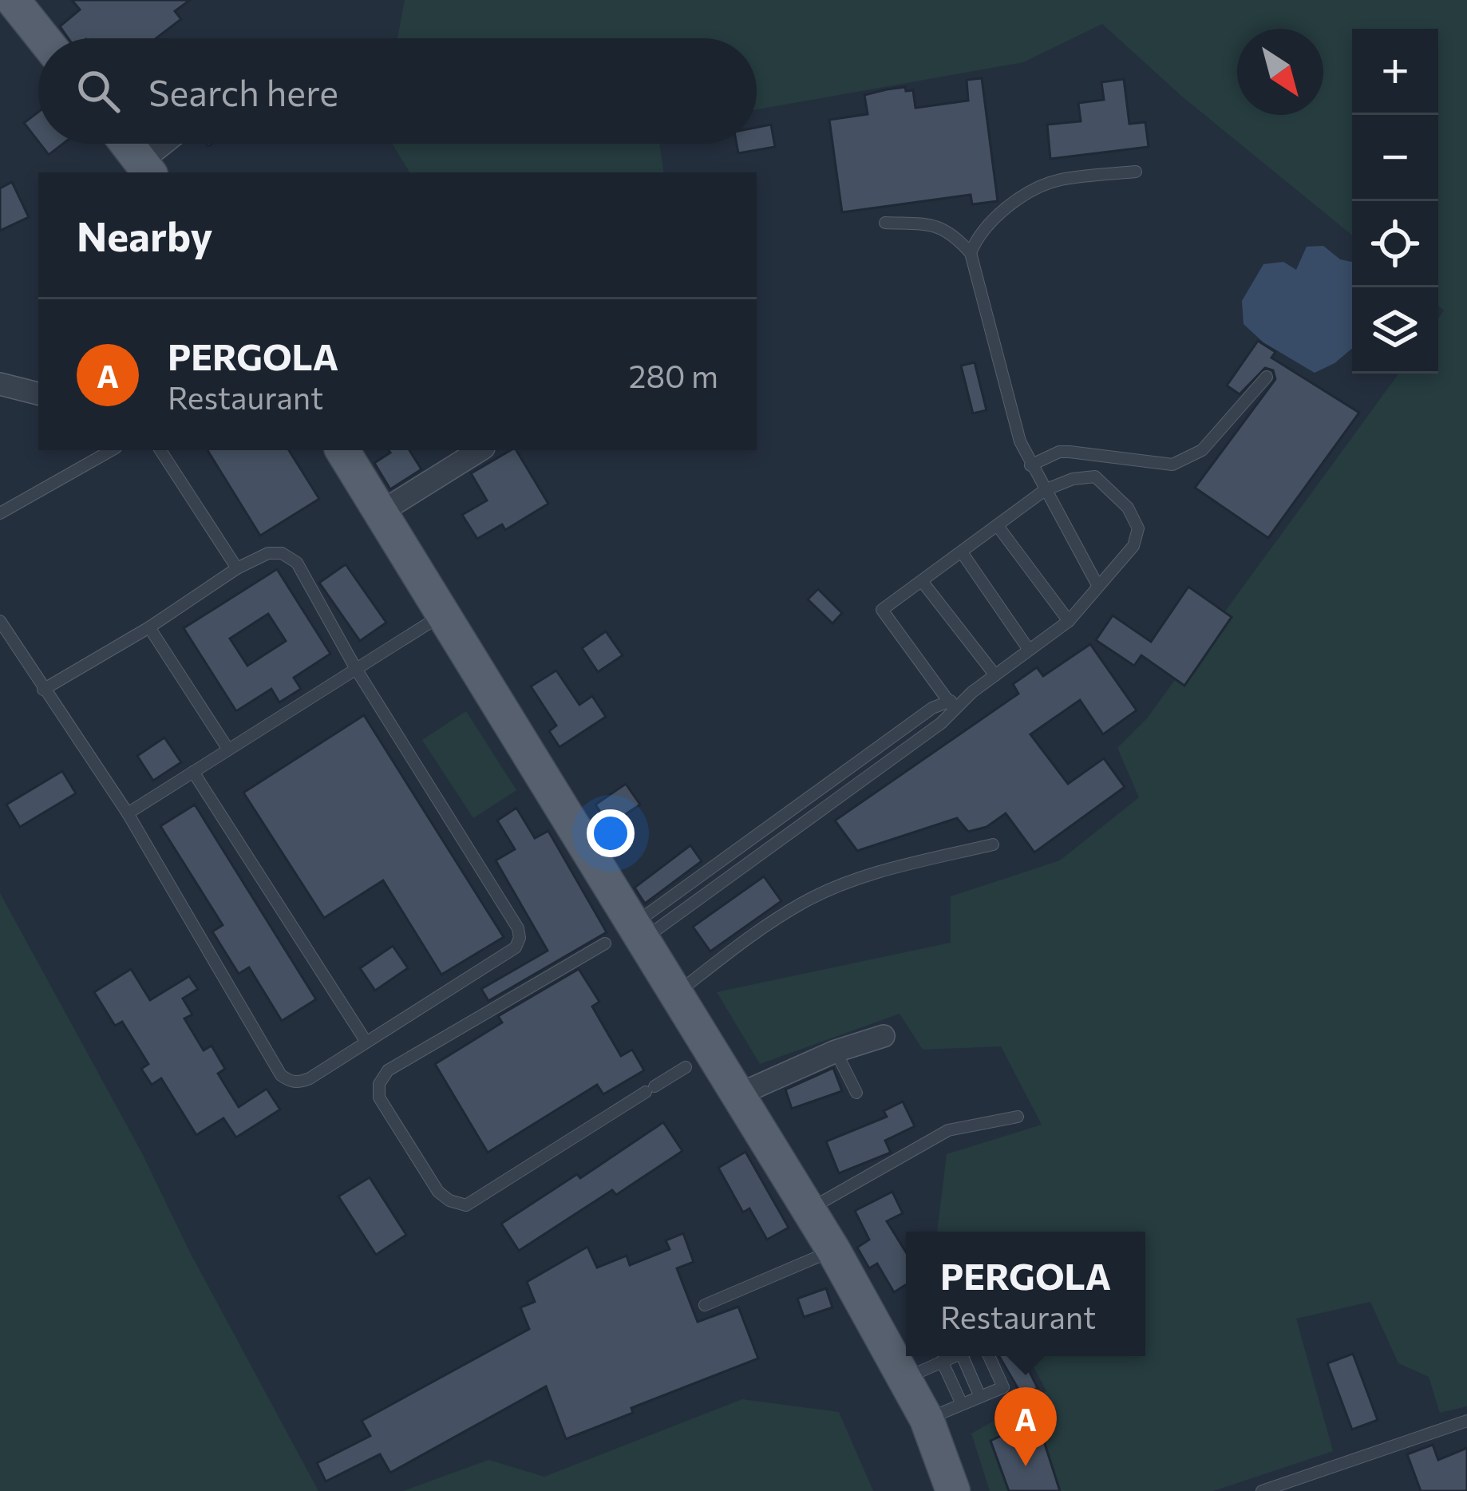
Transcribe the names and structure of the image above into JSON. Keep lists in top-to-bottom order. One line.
{"north":"bottom right","page":{"map_buttons":["+","−"],"search":"Search here","heading":"Nearby","list":[{"mark":"A","name":"PERGOLA","note":"Restaurant","value":"280 m"}],"popup":["PERGOLA","Restaurant"],"pins":"A"}}
